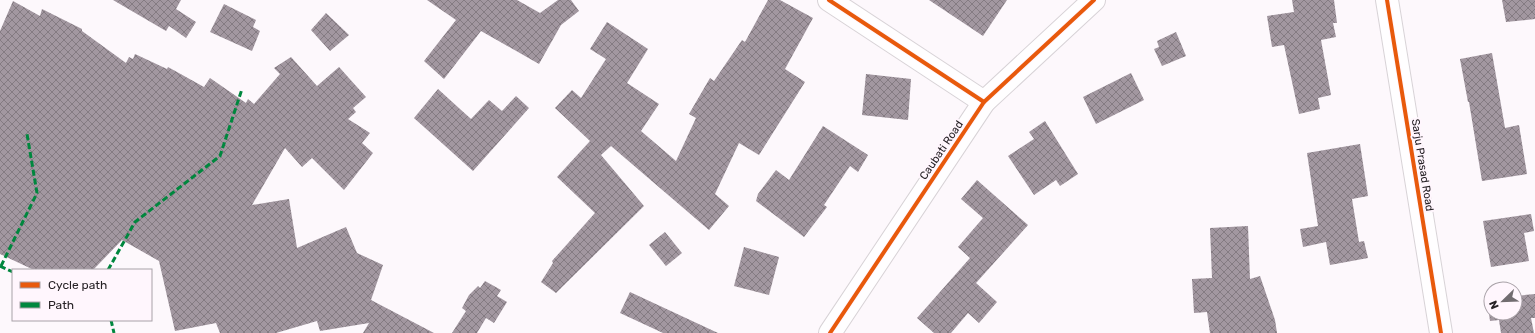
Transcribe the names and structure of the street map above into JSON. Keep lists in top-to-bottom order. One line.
{"streets":{"street":["Caubati Road","Sarju Prasad Road"]},"legend":["Cycle path","Path"],"north":"bottom left"}
